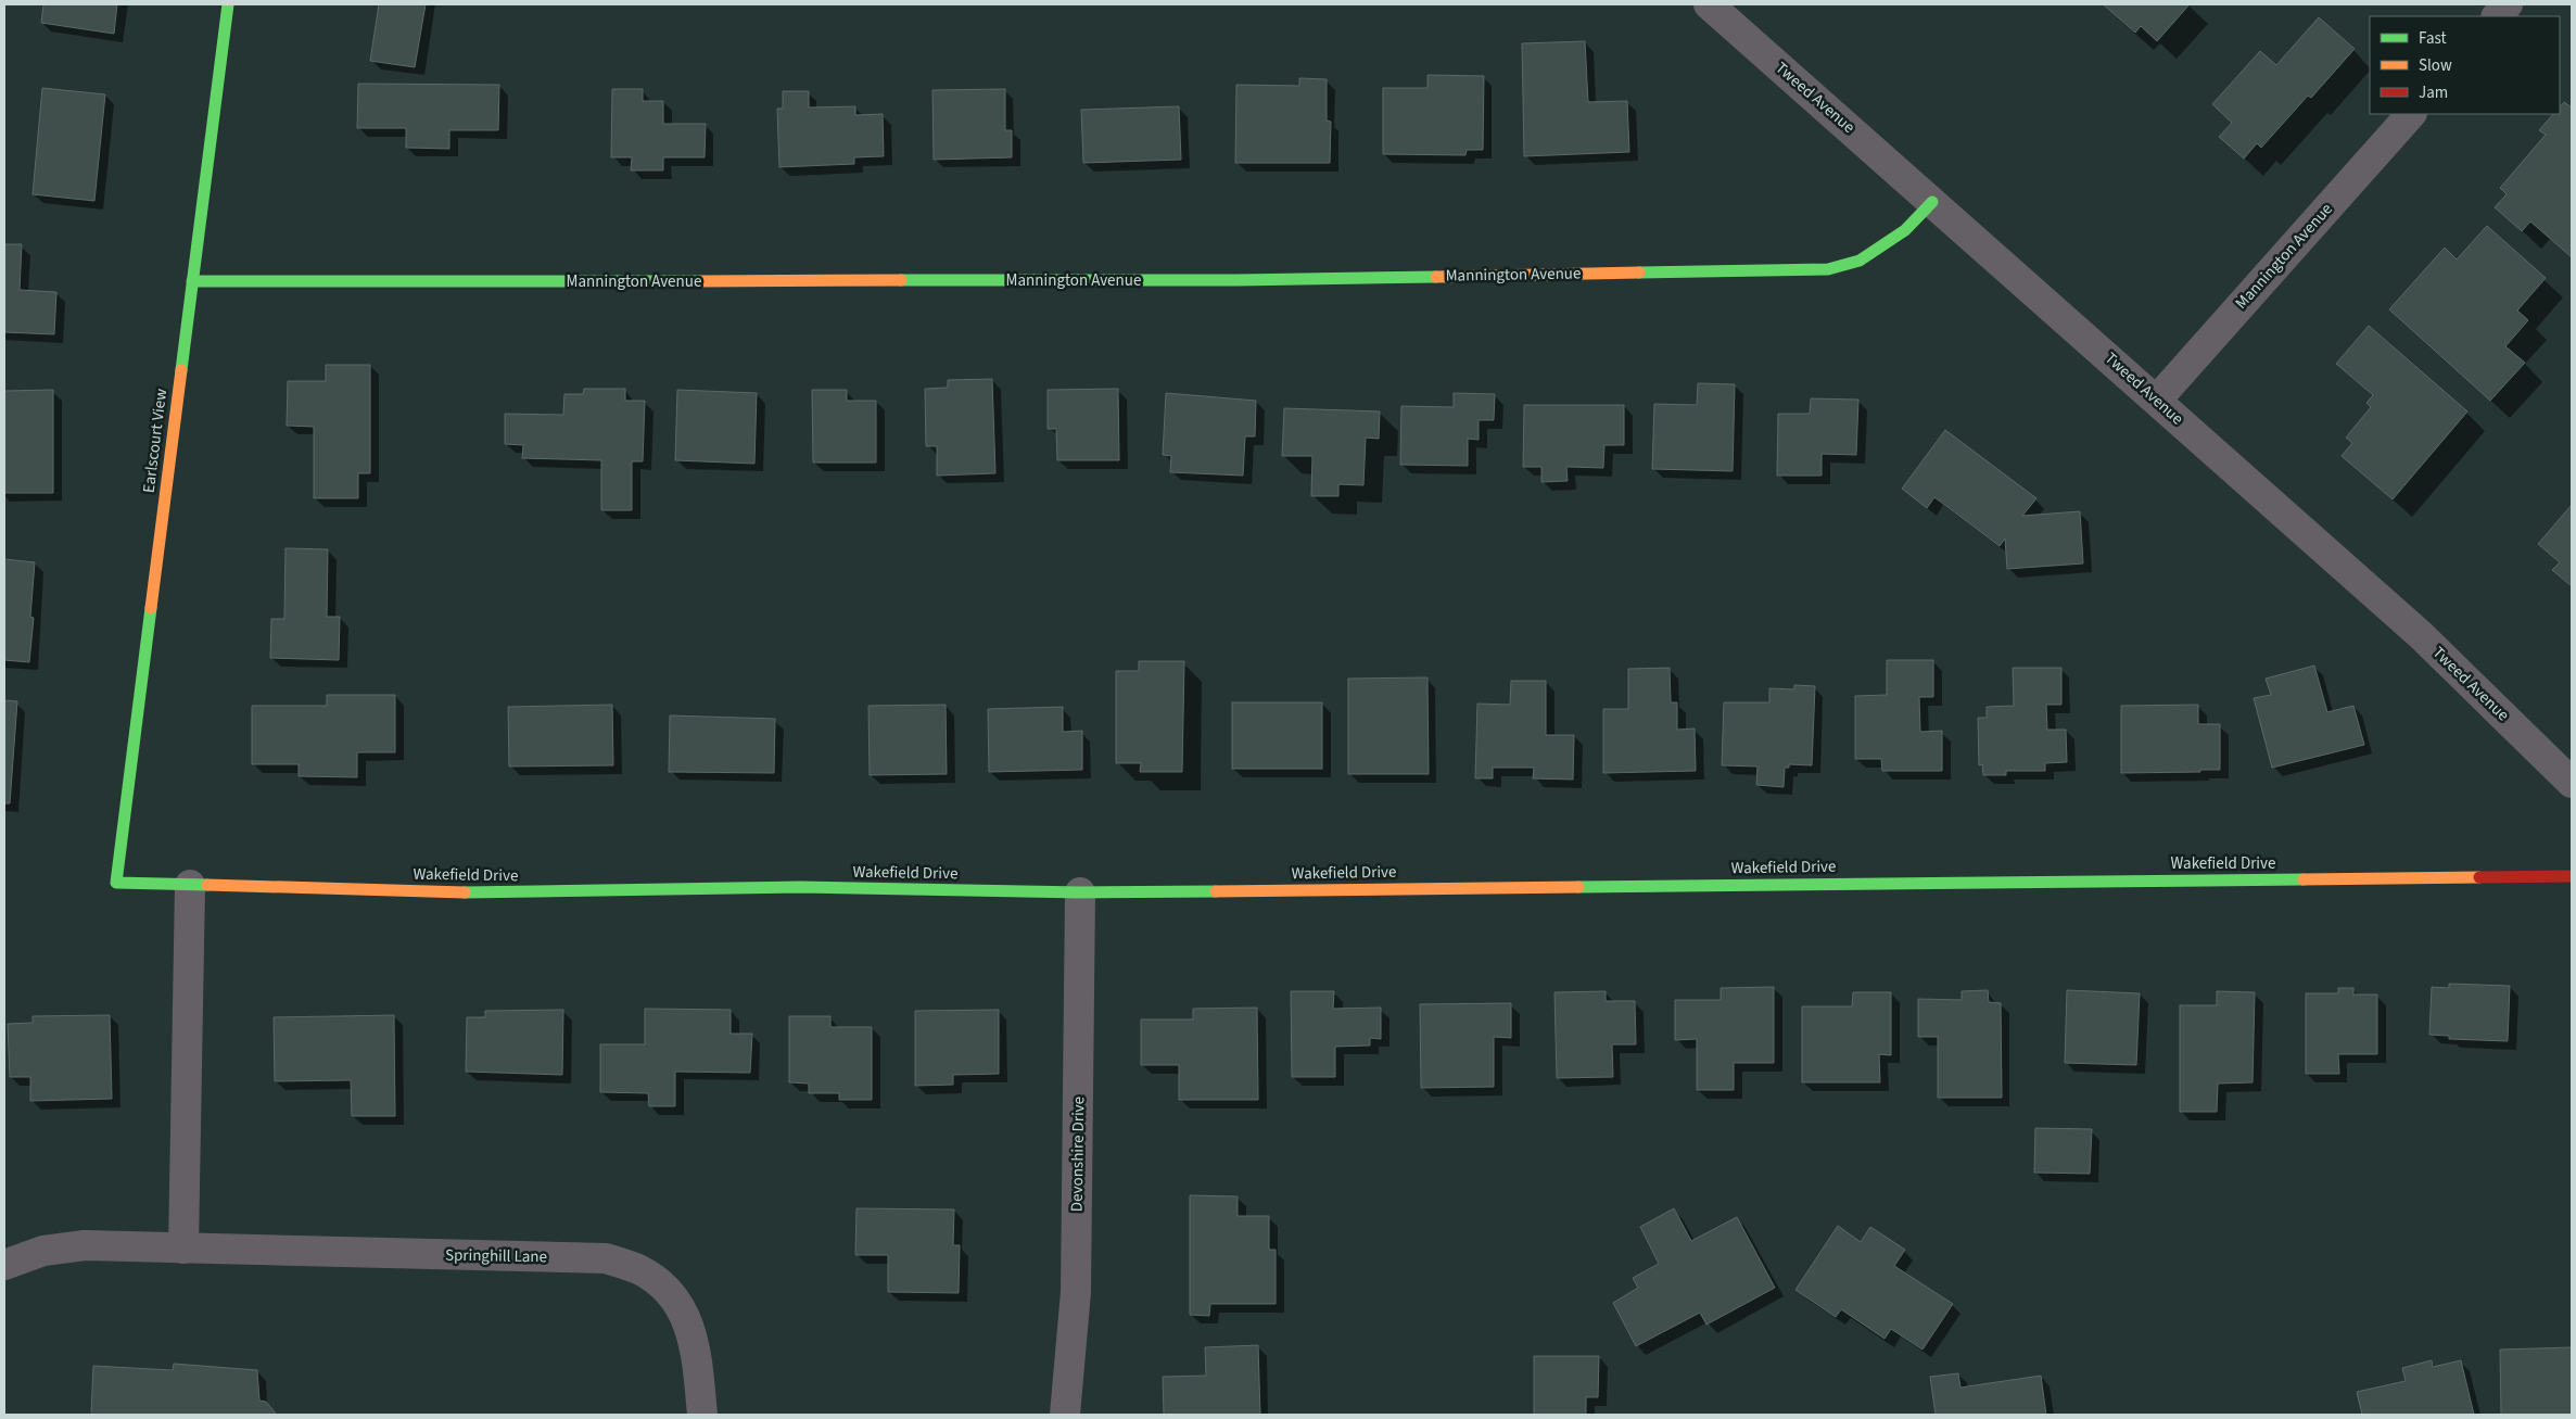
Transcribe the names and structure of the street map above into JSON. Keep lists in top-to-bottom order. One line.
{"streets":{"street":["Tweed Avenue","Mannington Avenue","Earlscourt View","Wakefield Drive","Devonshire Drive","Springhill Lane"]},"crossings":[["Tweed Avenue","Mannington Avenue"],["Mannington Avenue","Earlscourt View"],["Earlscourt View","Wakefield Drive"],["Wakefield Drive","Devonshire Drive"]],"legend":["Fast","Slow","Jam"]}
